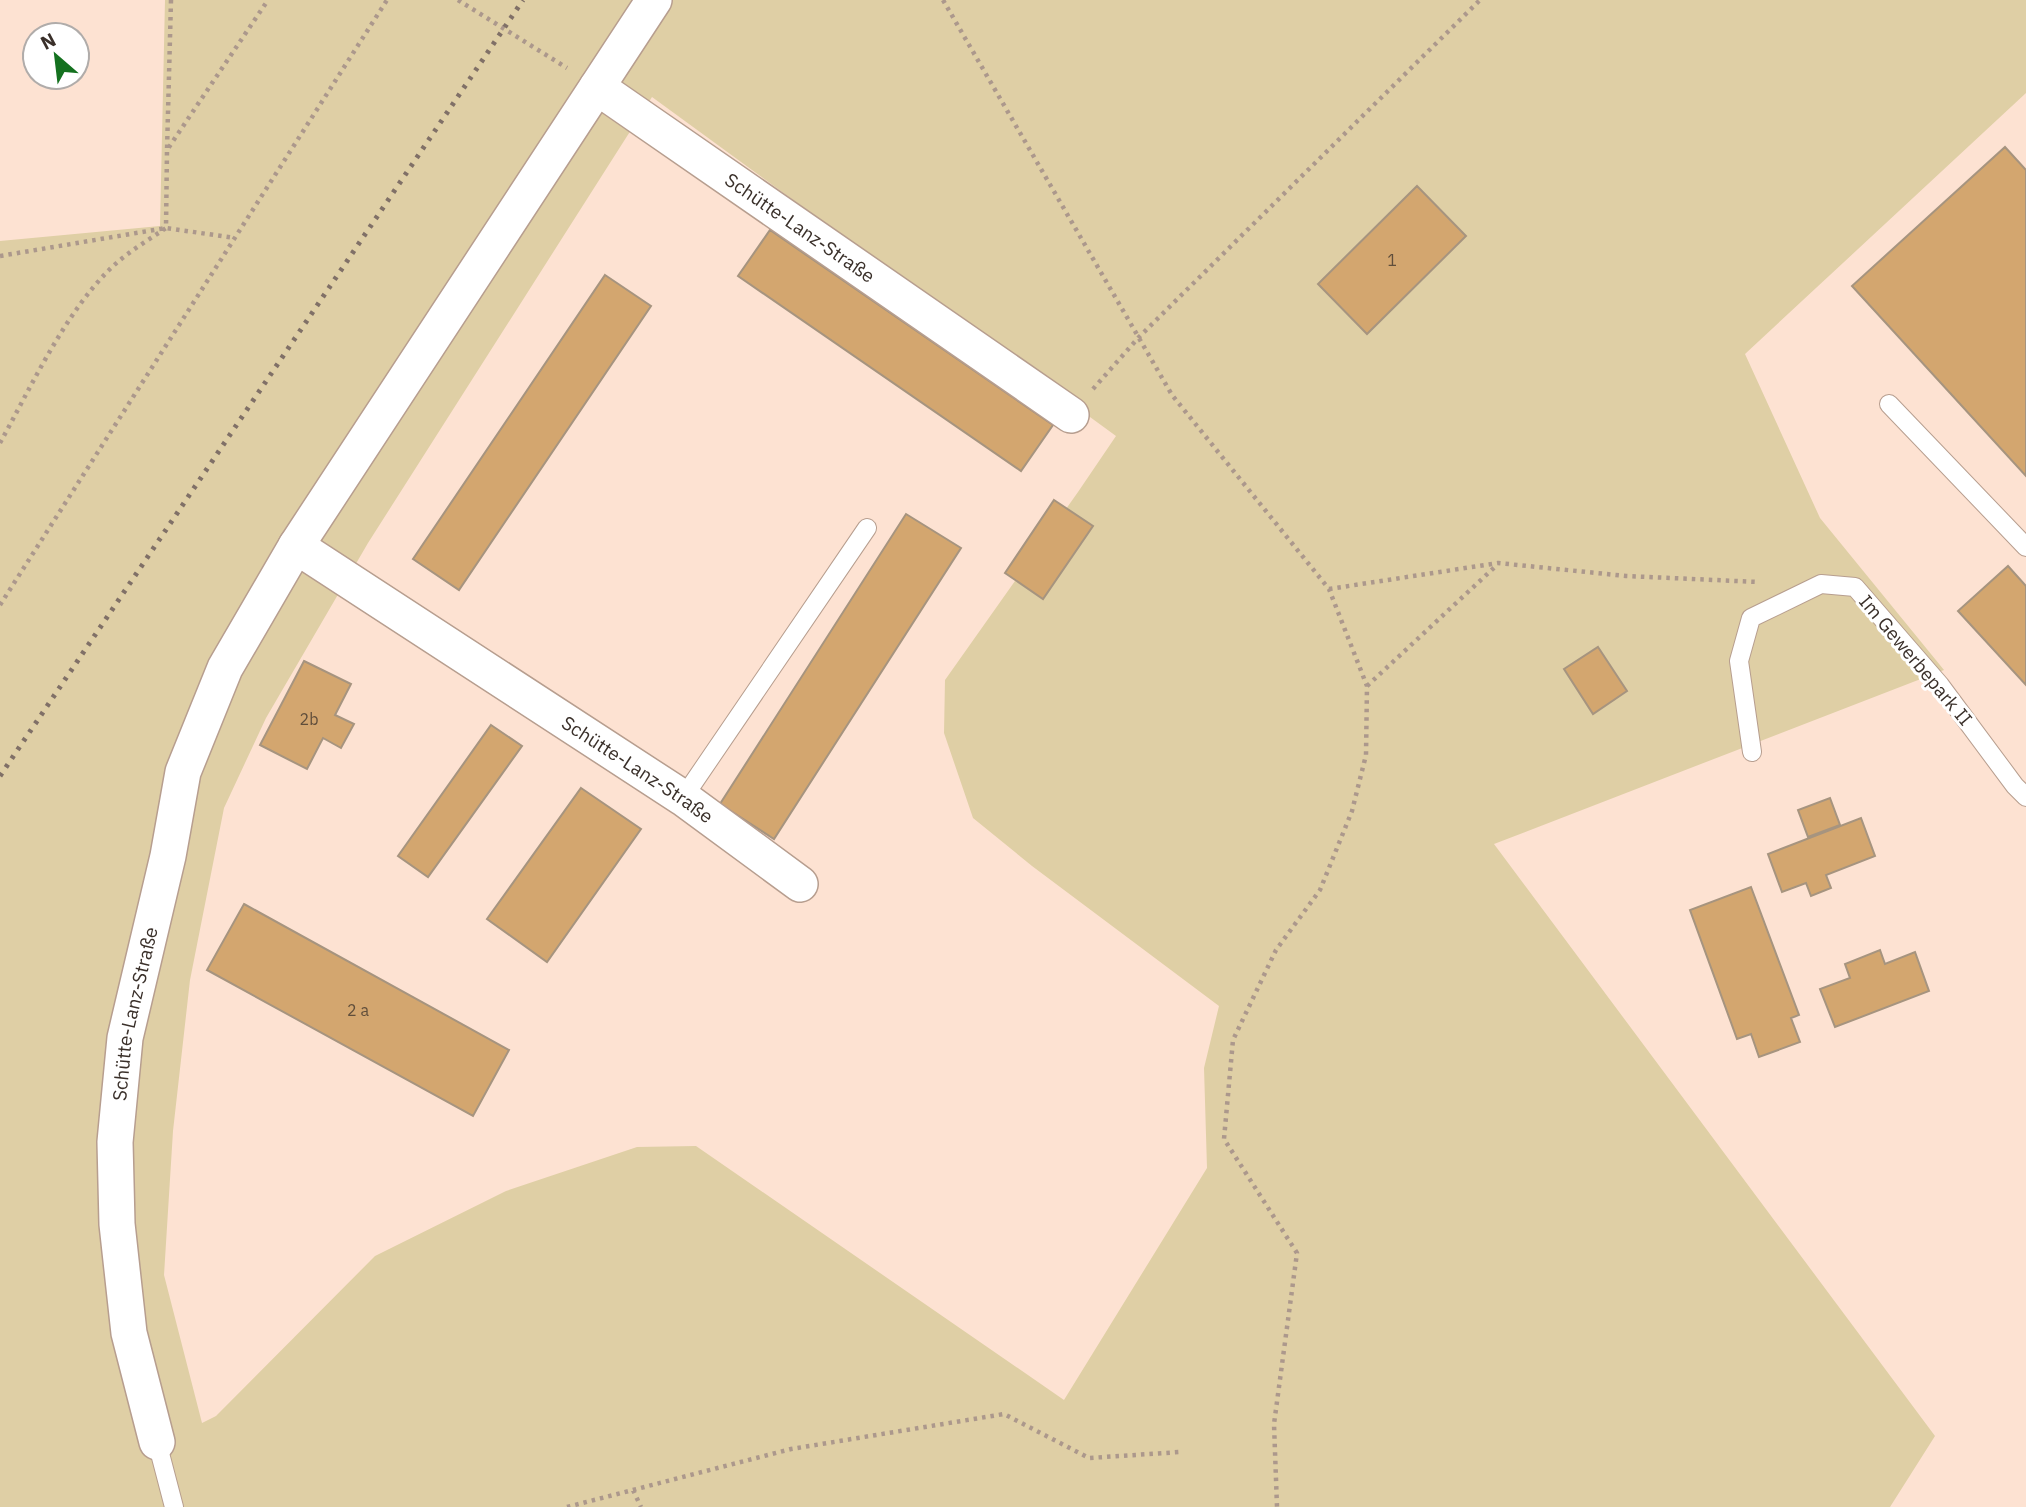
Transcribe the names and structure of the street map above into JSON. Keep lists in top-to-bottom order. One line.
{"streets":{"street":["Schütte-Lanz-Straße"],"lane":["Im Gewerbepark II"]},"house_numbers":["1","2b","2 a"],"north":"top left"}
